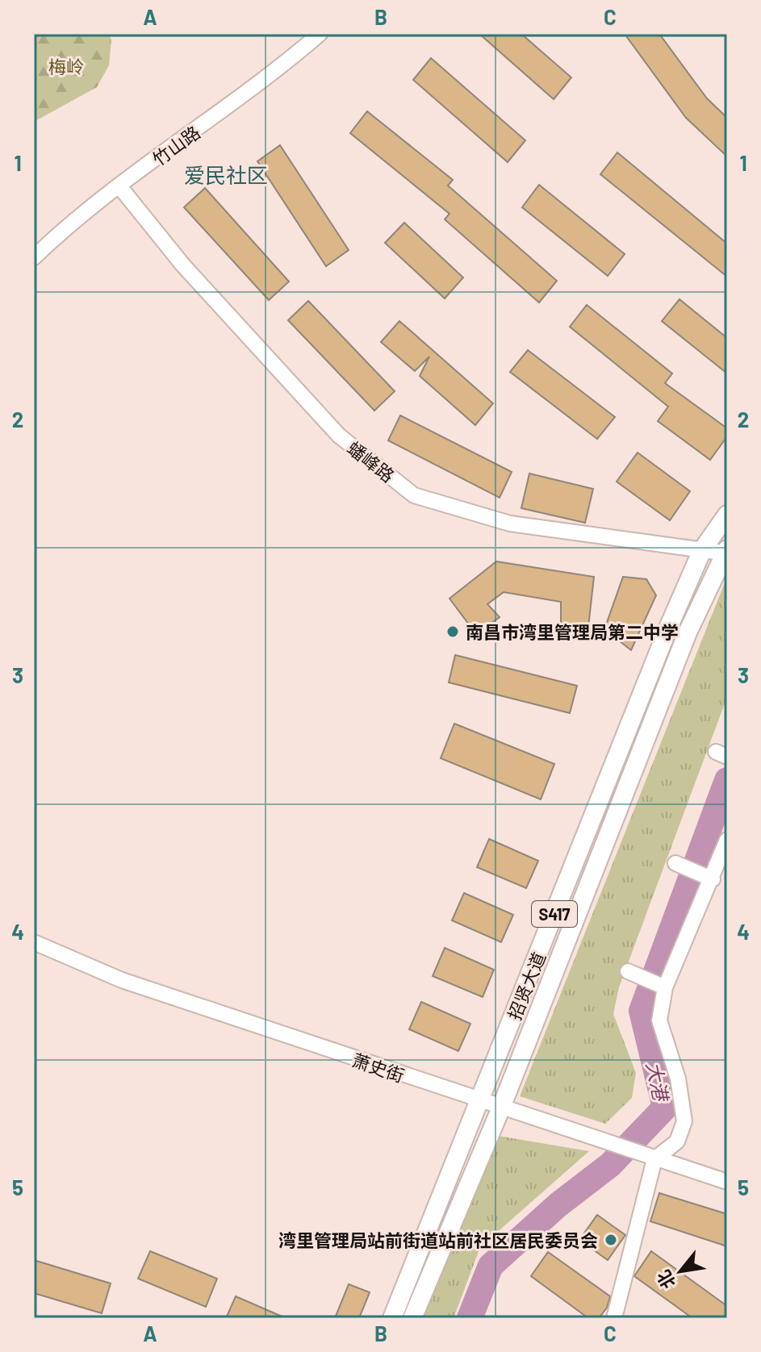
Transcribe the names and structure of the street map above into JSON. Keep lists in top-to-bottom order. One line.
{"streets":{"main road":["S417","招贤大道"],"street":["竹山路","蟠峰路","萧史街"]},"crossings":[["竹山路","蟠峰路"],["蟠峰路","招贤大道"],["招贤大道","萧史街"]],"districts":["爱民社区"],"water":["大港"],"parks":["梅岭"],"places":["南昌市湾里管理局第二中学","湾里管理局站前街道站前社区居民委员会"],"north":"bottom left","grid":{"columns":["A","B","C"],"rows":["1","2","3","4","5"]}}
